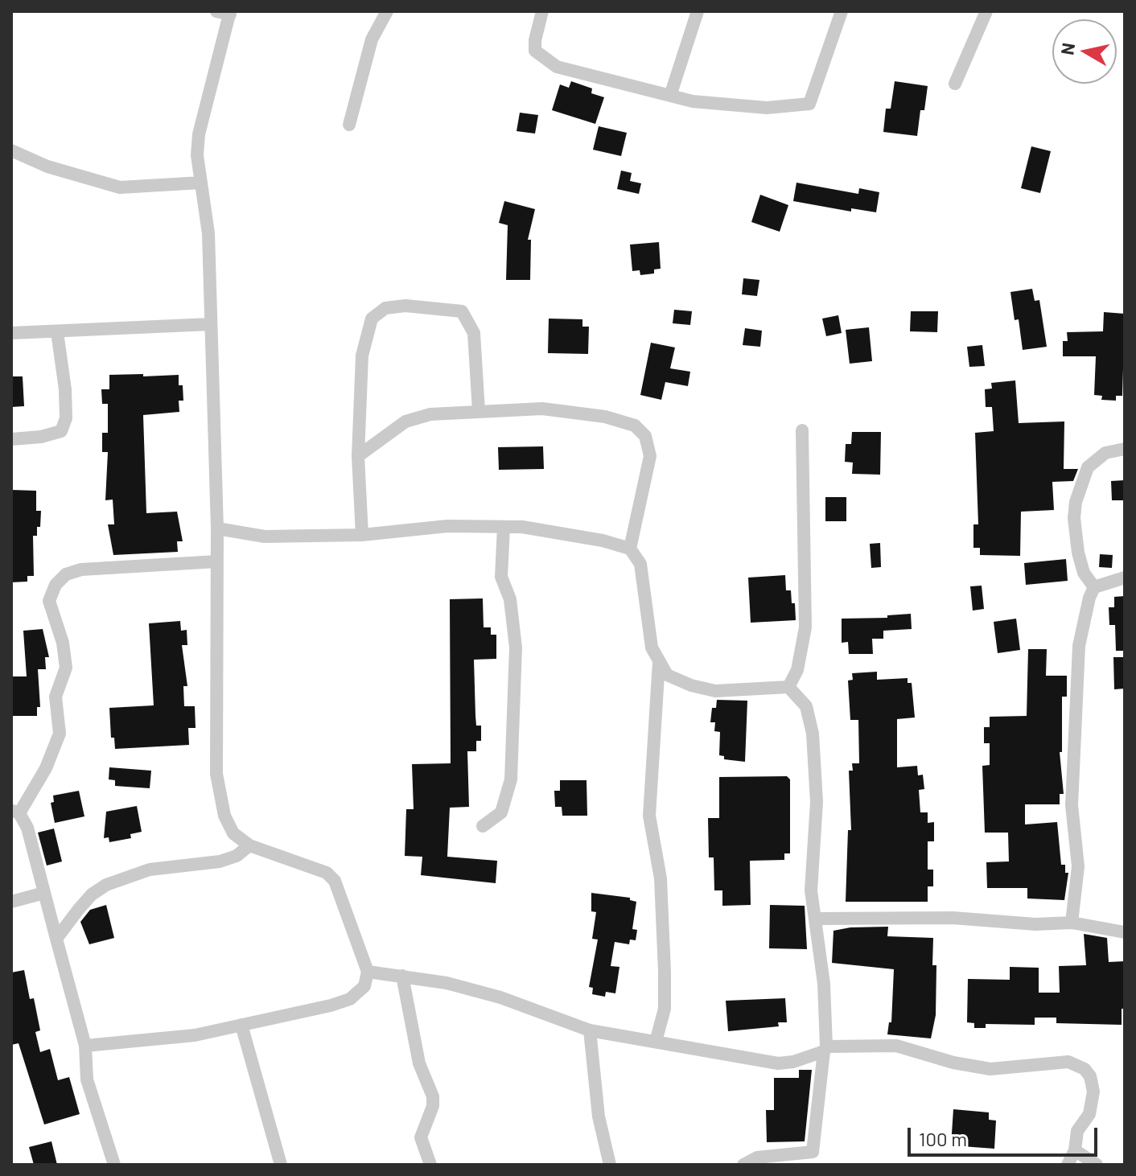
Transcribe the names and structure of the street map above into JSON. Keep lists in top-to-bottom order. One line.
{"scale_bar":"100 m","north":"left"}
